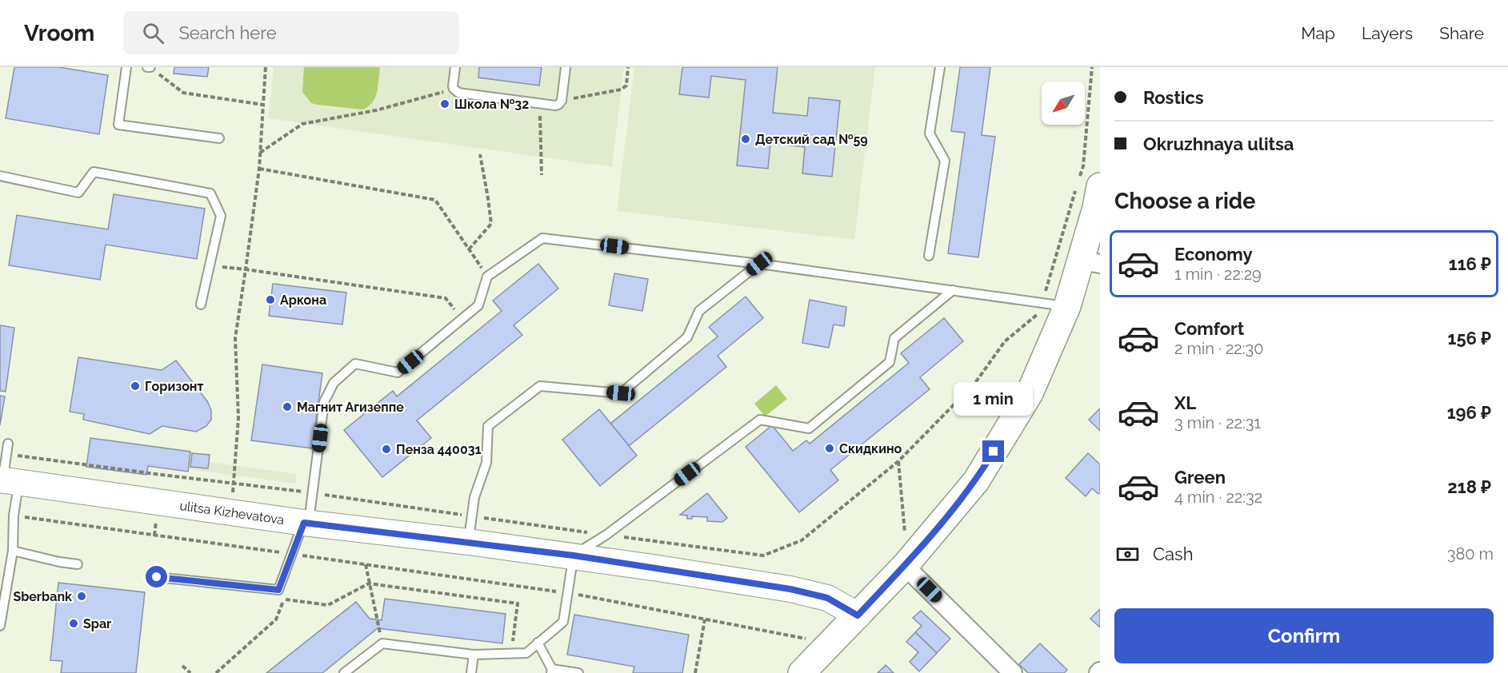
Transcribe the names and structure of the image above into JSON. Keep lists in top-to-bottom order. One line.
{"streets":{"main road":["ulitsa Kizhevatova"]},"places":["Школа №32","Детский сад №59","Аркона","Горизонт","Магнит Агизеппе","Скидкино","Пенза 440031","Sberbank","Spar"],"north":"bottom left","page":{"header":"Vroom","search":"Search here","nav":["Map","Layers","Share"],"banner":["Rostics","Okruzhnaya ulitsa"],"heading":"Choose a ride","list":[{"name":"Economy","note":"1 min · 22:29","value":"116 ₽"},{"name":"Comfort","note":"2 min · 22:30","value":"156 ₽"},{"name":"XL","note":"3 min · 22:31","value":"196 ₽"},{"name":"Green","note":"4 min · 22:32","value":"218 ₽"}],"bubble":"1 min","pay":["Cash","380 m"],"buttons":"Confirm"}}
